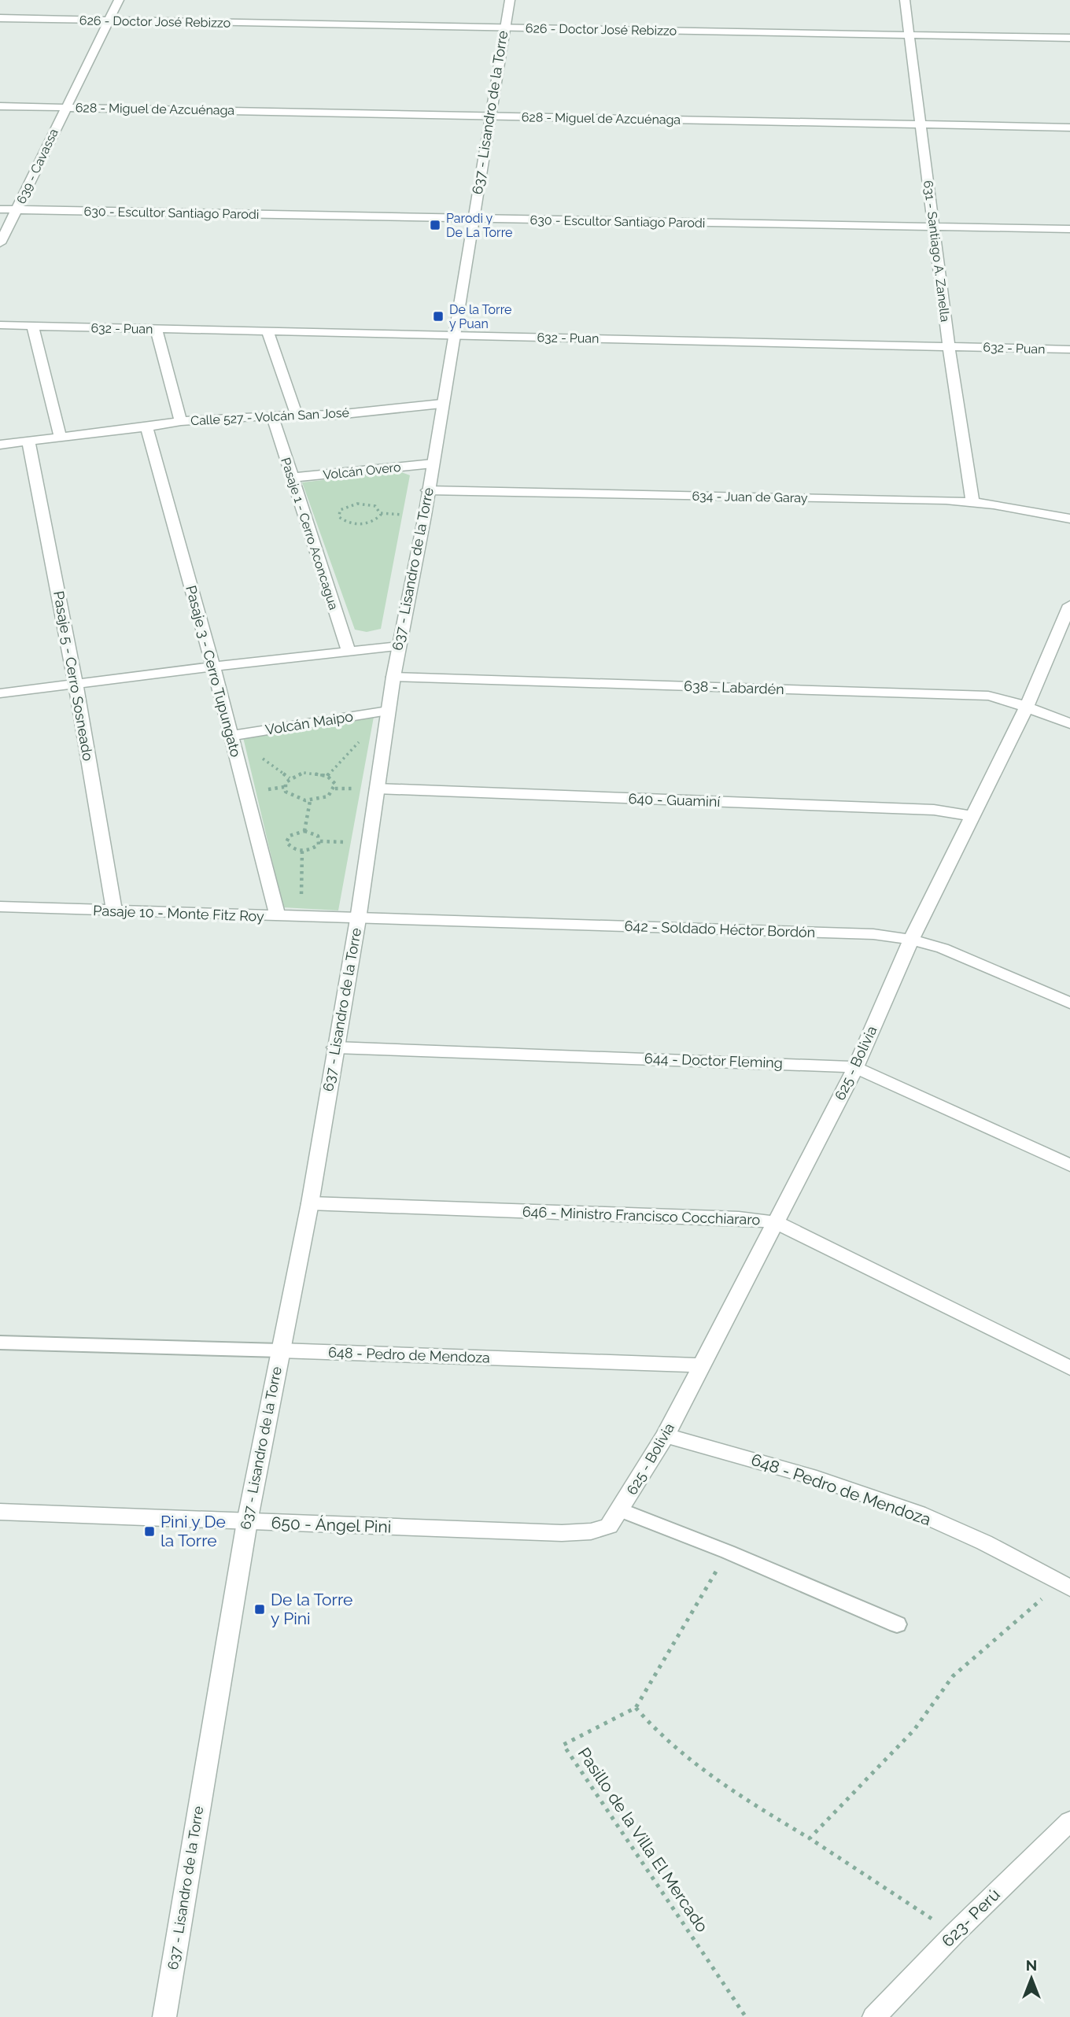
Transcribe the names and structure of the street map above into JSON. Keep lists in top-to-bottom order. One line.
{"streets":{"street":["626 - Doctor José Rebizzo","628 - Miguel de Azcuénaga","637 - Lisandro de la Torre","639 - Cavassa","630 - Escultor Santiago Parodi","631 - Santiago A. Zanella","632 - Puan","Calle 527 - Volcán San José","Volcán Overo","634 - Juan de Garay","Pasaje 1 - Cerro Aconcagua","Pasaje 3 - Cerro Tupungato","Pasaje 5 - Cerro Sosneado","638 - Labardén","Volcán Maipo","640 - Guaminí","Pasaje 10 - Monte Fitz Roy","642 - Soldado Héctor Bordón","644 - Doctor Fleming","625 - Bolivia","646 - Ministro Francisco Cocchiararo","648 - Pedro de Mendoza","650 - Ángel Pini","623- Perú"],"path":["Pasillo de la Villa El Mercado"]},"crossings":[["626 - Doctor José Rebizzo","637 - Lisandro de la Torre"],["626 - Doctor José Rebizzo","639 - Cavassa"],["626 - Doctor José Rebizzo","631 - Santiago A. Zanella"],["628 - Miguel de Azcuénaga","637 - Lisandro de la Torre"],["628 - Miguel de Azcuénaga","639 - Cavassa"],["628 - Miguel de Azcuénaga","631 - Santiago A. Zanella"],["637 - Lisandro de la Torre","630 - Escultor Santiago Parodi"],["637 - Lisandro de la Torre","632 - Puan"],["637 - Lisandro de la Torre","Calle 527 - Volcán San José"],["637 - Lisandro de la Torre","Volcán Overo"],["637 - Lisandro de la Torre","634 - Juan de Garay"],["637 - Lisandro de la Torre","638 - Labardén"],["637 - Lisandro de la Torre","Volcán Maipo"],["637 - Lisandro de la Torre","640 - Guaminí"],["637 - Lisandro de la Torre","Pasaje 10 - Monte Fitz Roy"],["637 - Lisandro de la Torre","642 - Soldado Héctor Bordón"],["637 - Lisandro de la Torre","644 - Doctor Fleming"],["637 - Lisandro de la Torre","646 - Ministro Francisco Cocchiararo"],["637 - Lisandro de la Torre","648 - Pedro de Mendoza"],["637 - Lisandro de la Torre","650 - Ángel Pini"],["639 - Cavassa","630 - Escultor Santiago Parodi"],["630 - Escultor Santiago Parodi","631 - Santiago A. Zanella"],["631 - Santiago A. Zanella","632 - Puan"],["631 - Santiago A. Zanella","634 - Juan de Garay"],["Calle 527 - Volcán San José","Pasaje 1 - Cerro Aconcagua"],["Calle 527 - Volcán San José","Pasaje 3 - Cerro Tupungato"],["Calle 527 - Volcán San José","Pasaje 5 - Cerro Sosneado"],["Volcán Overo","Pasaje 1 - Cerro Aconcagua"],["Pasaje 3 - Cerro Tupungato","Volcán Maipo"],["Pasaje 3 - Cerro Tupungato","Pasaje 10 - Monte Fitz Roy"],["Pasaje 5 - Cerro Sosneado","Pasaje 10 - Monte Fitz Roy"],["638 - Labardén","625 - Bolivia"],["640 - Guaminí","625 - Bolivia"],["Pasaje 10 - Monte Fitz Roy","642 - Soldado Héctor Bordón"],["642 - Soldado Héctor Bordón","625 - Bolivia"],["644 - Doctor Fleming","625 - Bolivia"],["625 - Bolivia","646 - Ministro Francisco Cocchiararo"],["625 - Bolivia","648 - Pedro de Mendoza"],["625 - Bolivia","650 - Ángel Pini"]],"places":{"transit":["Parodi y De La Torre","De la Torre y Puan","Pini y De la Torre","De la Torre y Pini"]},"north":"top"}
